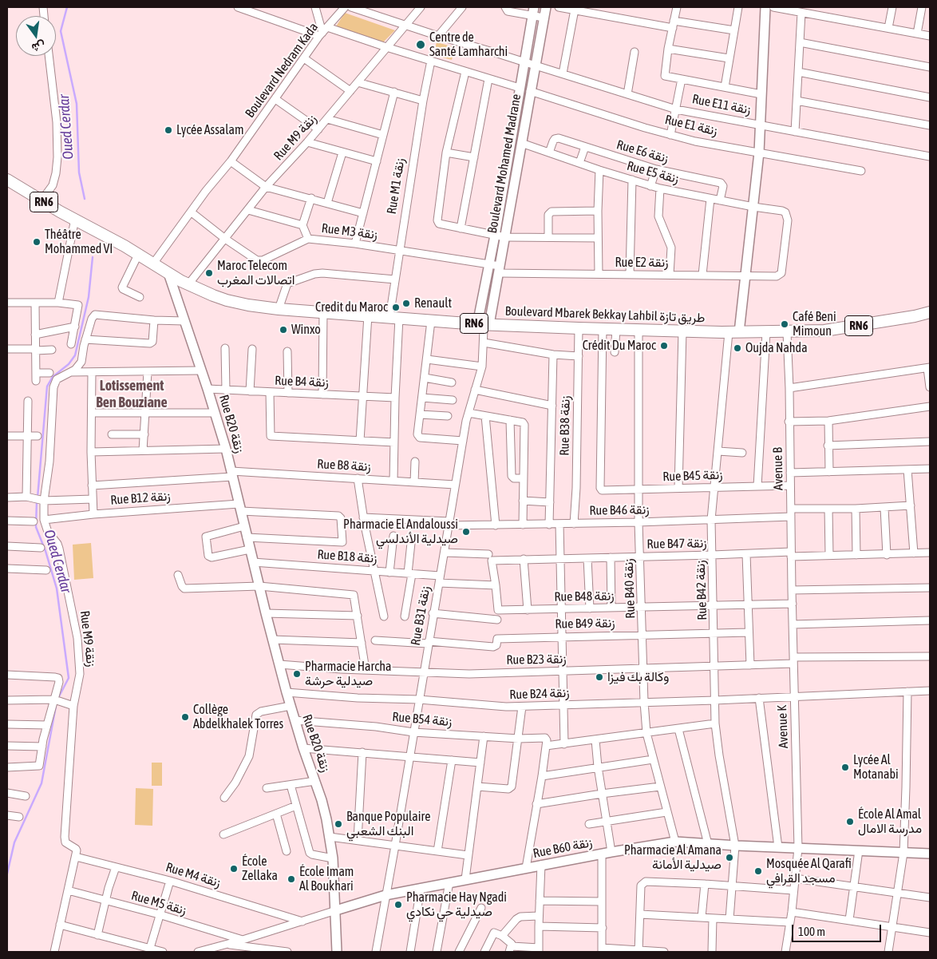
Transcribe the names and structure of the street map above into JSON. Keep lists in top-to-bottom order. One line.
{"streets":{"main road":["RN6","Boulevard Mbarek Bekkay Lahbil طريق تازة"],"street":["Boulevard Nedram Kada","Rue E11 زنقة","Rue E1 زنقة","Rue M9 زنقة","Rue E6 زنقة","Boulevard Mohamed Madrane","Rue E5 زنقة","Rue M1 زنقة","Rue M3 زنقة","Rue E2 زنقة","Rue B4 زنقة","Rue B20 زنقة","Rue B38 زنقة","Rue B8 زنقة","Avenue B","Rue B45 زنقة","Rue B12 زنقة","Rue B46 زنقة","Rue B47 زنقة","Rue B18 زنقة","Rue B40 زنقة","Rue B42 زنقة","Rue B48 زنقة","Rue B31 زنقة","Rue B49 زنقة","Rue B23 زنقة","Rue B24 زنقة","Rue B54 زنقة","Avenue K","Rue B60 زنقة","Rue M4 زنقة","Rue M5 زنقة"]},"crossings":[["Boulevard Nedram Kada","Rue M3 زنقة"],["Boulevard Nedram Kada","Boulevard Mbarek Bekkay Lahbil طريق تازة"],["Rue E11 زنقة","Rue E1 زنقة"],["Rue E11 زنقة","Rue M9 زنقة"],["Rue E11 زنقة","Boulevard Mohamed Madrane"],["Rue E11 زنقة","Rue E5 زنقة"],["Rue E11 زنقة","Rue E2 زنقة"],["Rue E11 زنقة","Boulevard Mbarek Bekkay Lahbil طريق تازة"],["Rue E11 زنقة","Rue B42 زنقة"],["Rue E1 زنقة","Boulevard Mohamed Madrane"],["Rue M9 زنقة","Rue M3 زنقة"],["Rue M9 زنقة","Boulevard Mbarek Bekkay Lahbil طريق تازة"],["Rue M9 زنقة","Rue B12 زنقة"],["Rue M9 زنقة","Rue M4 زنقة"],["Rue E6 زنقة","Rue E5 زنقة"],["Boulevard Mohamed Madrane","Rue E5 زنقة"],["Boulevard Mohamed Madrane","Rue M3 زنقة"],["Boulevard Mohamed Madrane","Rue E2 زنقة"],["Boulevard Mohamed Madrane","Boulevard Mbarek Bekkay Lahbil طريق تازة"],["Boulevard Mohamed Madrane","Rue B31 زنقة"],["Rue E5 زنقة","Rue E2 زنقة"],["Rue M1 زنقة","Rue M3 زنقة"],["Rue M1 زنقة","Boulevard Mbarek Bekkay Lahbil طريق تازة"],["Rue M1 زنقة","Rue B4 زنقة"],["Rue M1 زنقة","Rue B8 زنقة"],["RN6","Boulevard Mbarek Bekkay Lahbil طريق تازة"],["Rue M3 زنقة","Rue E2 زنقة"],["Boulevard Mbarek Bekkay Lahbil طريق تازة","Rue B20 زنقة"],["Boulevard Mbarek Bekkay Lahbil طريق تازة","Rue B38 زنقة"],["Boulevard Mbarek Bekkay Lahbil طريق تازة","Avenue B"],["Boulevard Mbarek Bekkay Lahbil طريق تازة","Rue B45 زنقة"],["Boulevard Mbarek Bekkay Lahbil طريق تازة","Rue B40 زنقة"],["Boulevard Mbarek Bekkay Lahbil طريق تازة","Rue B42 زنقة"],["Boulevard Mbarek Bekkay Lahbil طريق تازة","Rue B31 زنقة"],["Rue B4 زنقة","Rue B20 زنقة"],["Rue B20 زنقة","Rue B8 زنقة"],["Rue B20 زنقة","Rue B12 زنقة"],["Rue B20 زنقة","Rue B18 زنقة"],["Rue B20 زنقة","Rue B23 زنقة"],["Rue B20 زنقة","Rue B24 زنقة"],["Rue B20 زنقة","Rue B54 زنقة"],["Rue B20 زنقة","Rue B60 زنقة"],["Rue B38 زنقة","Rue B46 زنقة"],["Rue B8 زنقة","Rue B31 زنقة"],["Avenue B","Rue B45 زنقة"],["Avenue B","Rue B46 زنقة"],["Avenue B","Rue B47 زنقة"],["Avenue B","Rue B48 زنقة"],["Avenue B","Avenue K"],["Rue B45 زنقة","Rue B40 زنقة"],["Rue B45 زنقة","Rue B42 زنقة"],["Rue B46 زنقة","Rue B40 زنقة"],["Rue B46 زنقة","Rue B42 زنقة"],["Rue B46 زنقة","Rue B31 زنقة"],["Rue B47 زنقة","Rue B40 زنقة"],["Rue B47 زنقة","Rue B42 زنقة"],["Rue B47 زنقة","Rue B48 زنقة"],["Rue B47 زنقة","Rue B31 زنقة"],["Rue B18 زنقة","Rue B48 زنقة"],["Rue B18 زنقة","Rue B31 زنقة"],["Rue B40 زنقة","Rue B48 زنقة"],["Rue B40 زنقة","Rue B49 زنقة"],["Rue B40 زنقة","Rue B23 زنقة"],["Rue B40 زنقة","Rue B24 زنقة"],["Rue B40 زنقة","Rue B54 زنقة"],["Rue B40 زنقة","Rue B60 زنقة"],["Rue B42 زنقة","Rue B48 زنقة"],["Rue B42 زنقة","Rue B49 زنقة"],["Rue B42 زنقة","Rue B23 زنقة"],["Rue B42 زنقة","Rue B24 زنقة"],["Rue B42 زنقة","Rue B54 زنقة"],["Rue B42 زنقة","Rue B60 زنقة"],["Rue B48 زنقة","Avenue K"],["Rue B31 زنقة","Rue B49 زنقة"],["Rue B31 زنقة","Rue B23 زنقة"],["Rue B31 زنقة","Rue B24 زنقة"],["Rue B31 زنقة","Rue B54 زنقة"],["Rue B31 زنقة","Rue B60 زنقة"],["Rue B23 زنقة","Avenue K"],["Rue B24 زنقة","Avenue K"],["Avenue K","Rue B60 زنقة"]],"districts":["Lotissement Ben Bouziane"],"water":["Oued Cerdar"],"places":["Centre de Santé Lamharchi","Lycée Assalam","Théâtre Mohammed VI","Maroc Telecom اتصالات المغرب","Renault","Credit du Maroc","Café Beni Mimoun","Winxo","Crédit Du Maroc","Oujda Nahda","Pharmacie El Andaloussi صيدلية الأندلسي","Pharmacie Harcha صيدلية حرشة","وكالة بك فيزا","Collège Abdelkhalek Torres","Lycée Al Motanabi","École Al Amal مدرسة الامال","Banque Populaire البنك الشعبي","Pharmacie Al Amana صيدلية الأمانة","École Zellaka","Mosquée Al Qarafi مسجد القرافي","École Imam Al Boukhari","Pharmacie Hay Ngadi صيدلية حي نكادي"],"scale_bar":"100 m","north":"bottom"}
